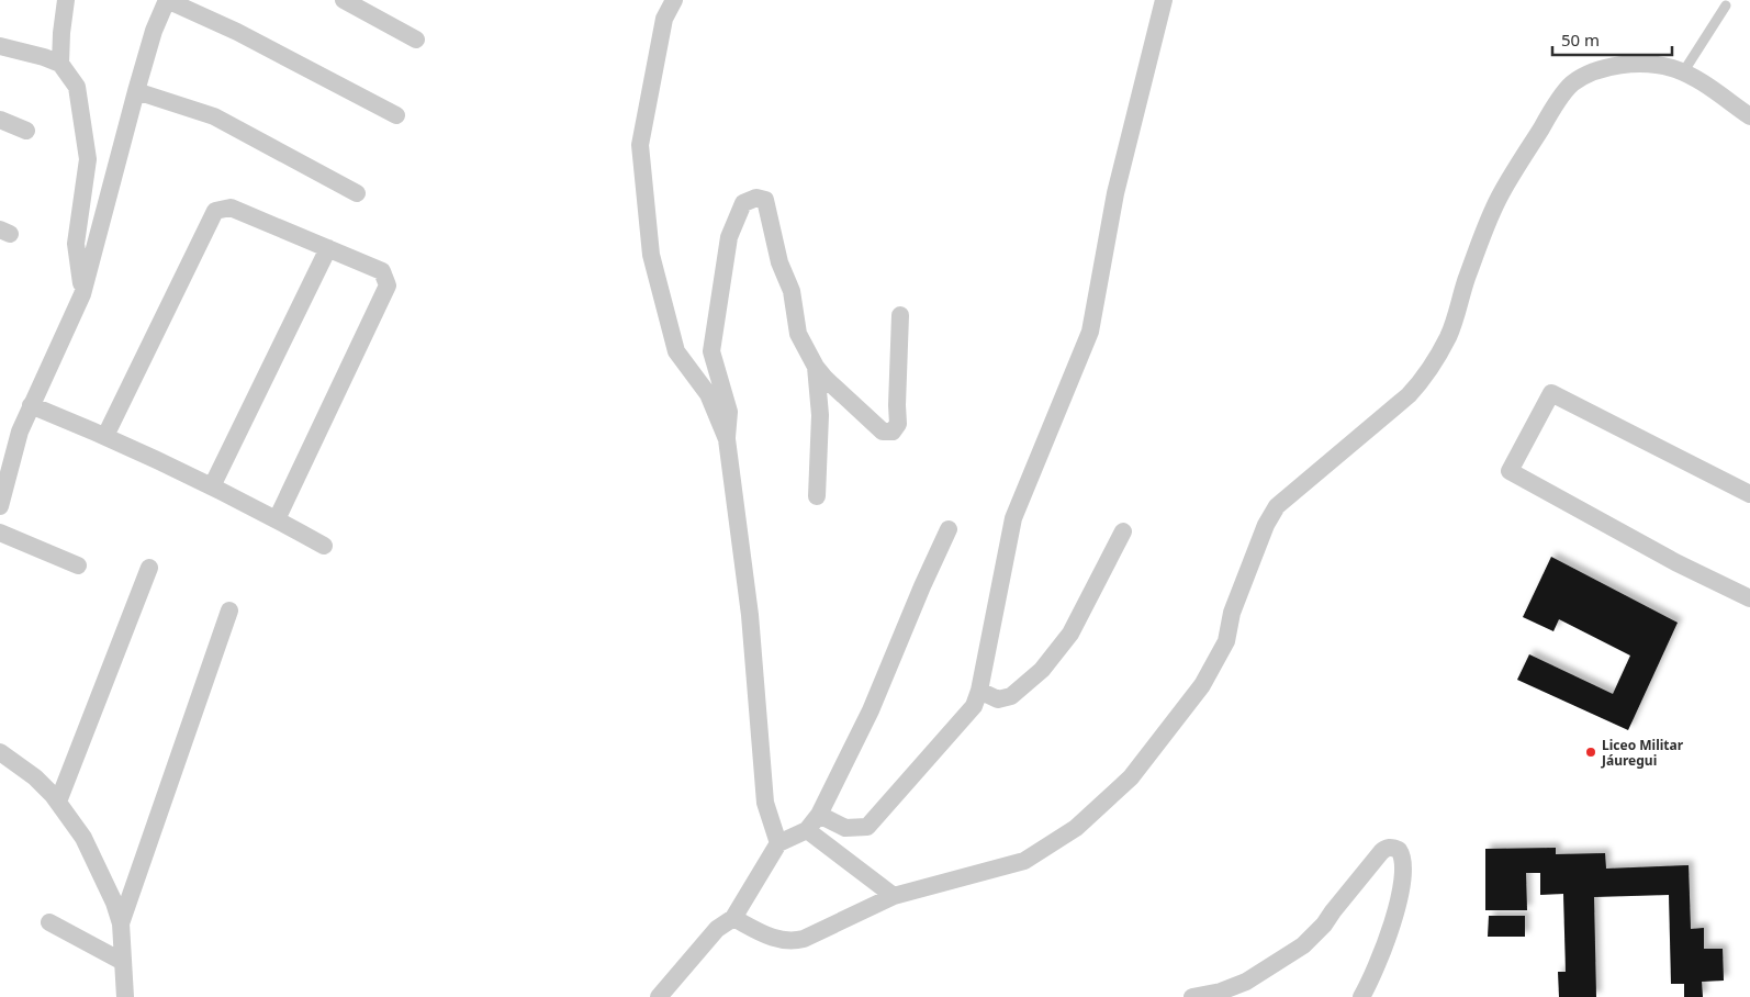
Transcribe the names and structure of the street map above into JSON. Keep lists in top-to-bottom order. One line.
{"places":["Liceo Militar Jáuregui"],"scale_bar":"50 m"}
